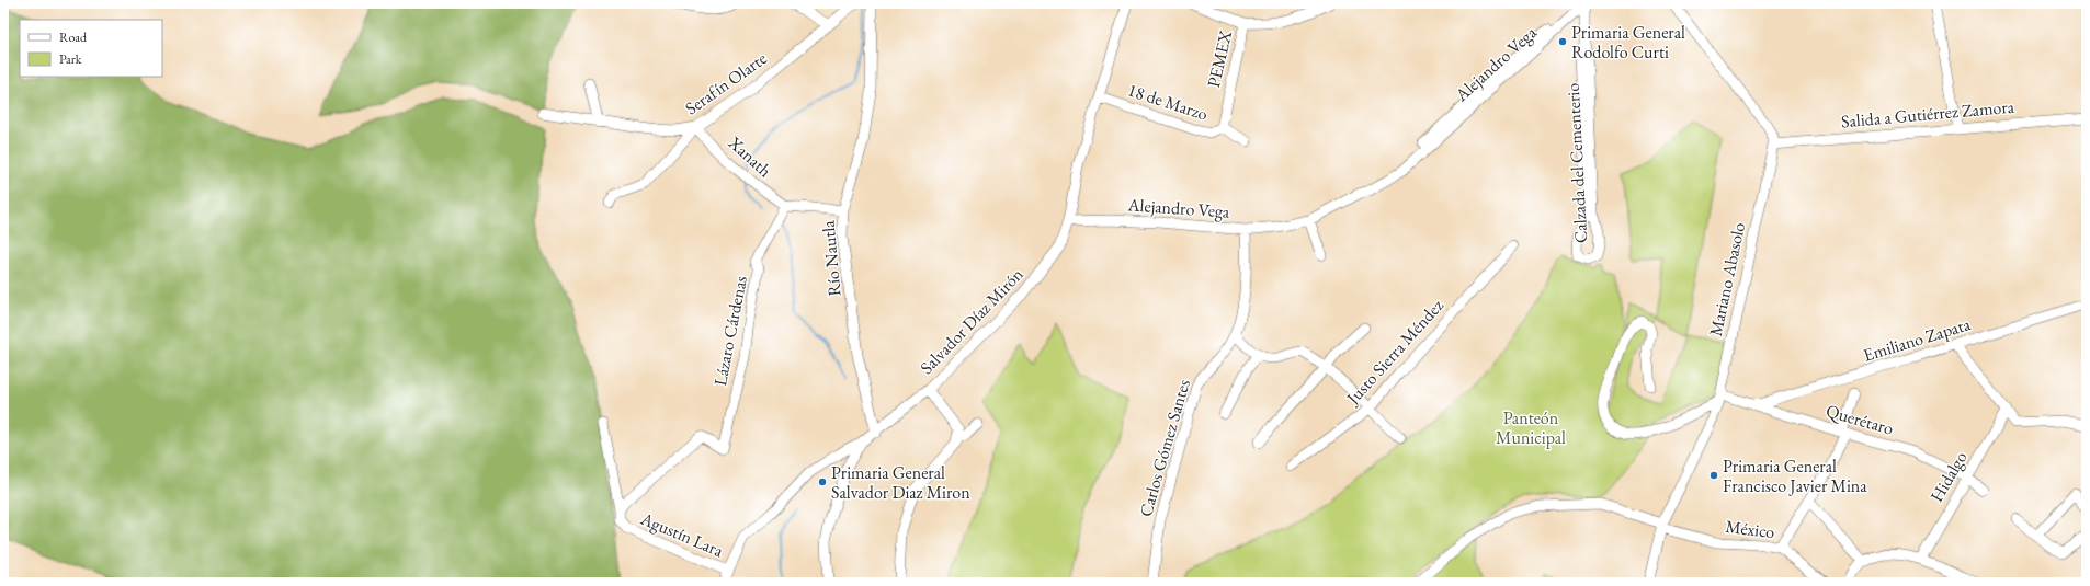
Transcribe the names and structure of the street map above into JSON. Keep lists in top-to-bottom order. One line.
{"streets":{"street":["PEMEX","Alejandro Vega","Serafín Olarte","18 de Marzo","Salida a Gutiérrez Zamora","Xanath","Calzada del Cementerio","Río Nautla","Mariano Abasolo","Salvador Díaz Mirón","Lázaro Cárdenas","Emiliano Zapata","Justo Sierra Méndez","Querétaro","Carlos Gómez Santes","Hidalgo","México","Agustín Lara"]},"crossings":[["PEMEX","18 de Marzo"],["Alejandro Vega","Calzada del Cementerio"],["Alejandro Vega","Salvador Díaz Mirón"],["Alejandro Vega","Carlos Gómez Santes"],["Serafín Olarte","Xanath"],["18 de Marzo","Salvador Díaz Mirón"],["Salida a Gutiérrez Zamora","Mariano Abasolo"],["Xanath","Lázaro Cárdenas"],["Río Nautla","Salvador Díaz Mirón"],["Mariano Abasolo","Querétaro"],["Mariano Abasolo","México"],["Salvador Díaz Mirón","Agustín Lara"],["Lázaro Cárdenas","Agustín Lara"],["Emiliano Zapata","Querétaro"],["Querétaro","Hidalgo"]],"parks":["Panteón Municipal"],"places":["Primaria General Rodolfo Curti","Primaria General Francisco Javier Mina","Primaria General Salvador Diaz Miron"],"legend":["Road","Park"]}
